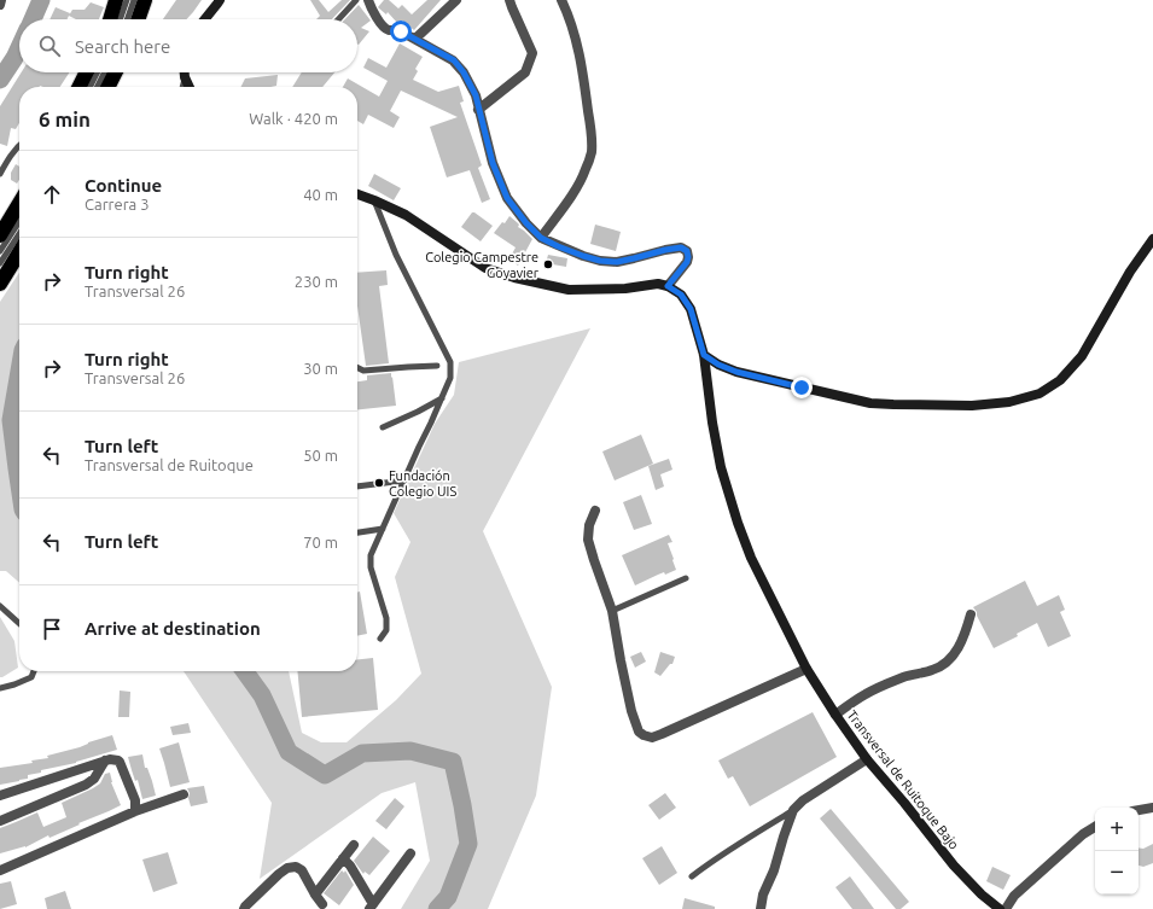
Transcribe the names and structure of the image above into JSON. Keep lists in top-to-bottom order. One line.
{"streets":{"street":["Transversal de Ruitoque Bajo"]},"places":["Colegio Campestre Goyavier","Fundación Colegio UIS"],"page":{"search":"Search here","heading":["6 min","Walk · 420 m"],"list":[["Continue","Carrera 3","40 m"],["Turn right","Transversal 26","230 m"],["Turn right","Transversal 26","30 m"],["Turn left","Transversal de Ruitoque","50 m"],["Turn left","70 m"],"Arrive at destination"],"map_buttons":["+","−"]}}
